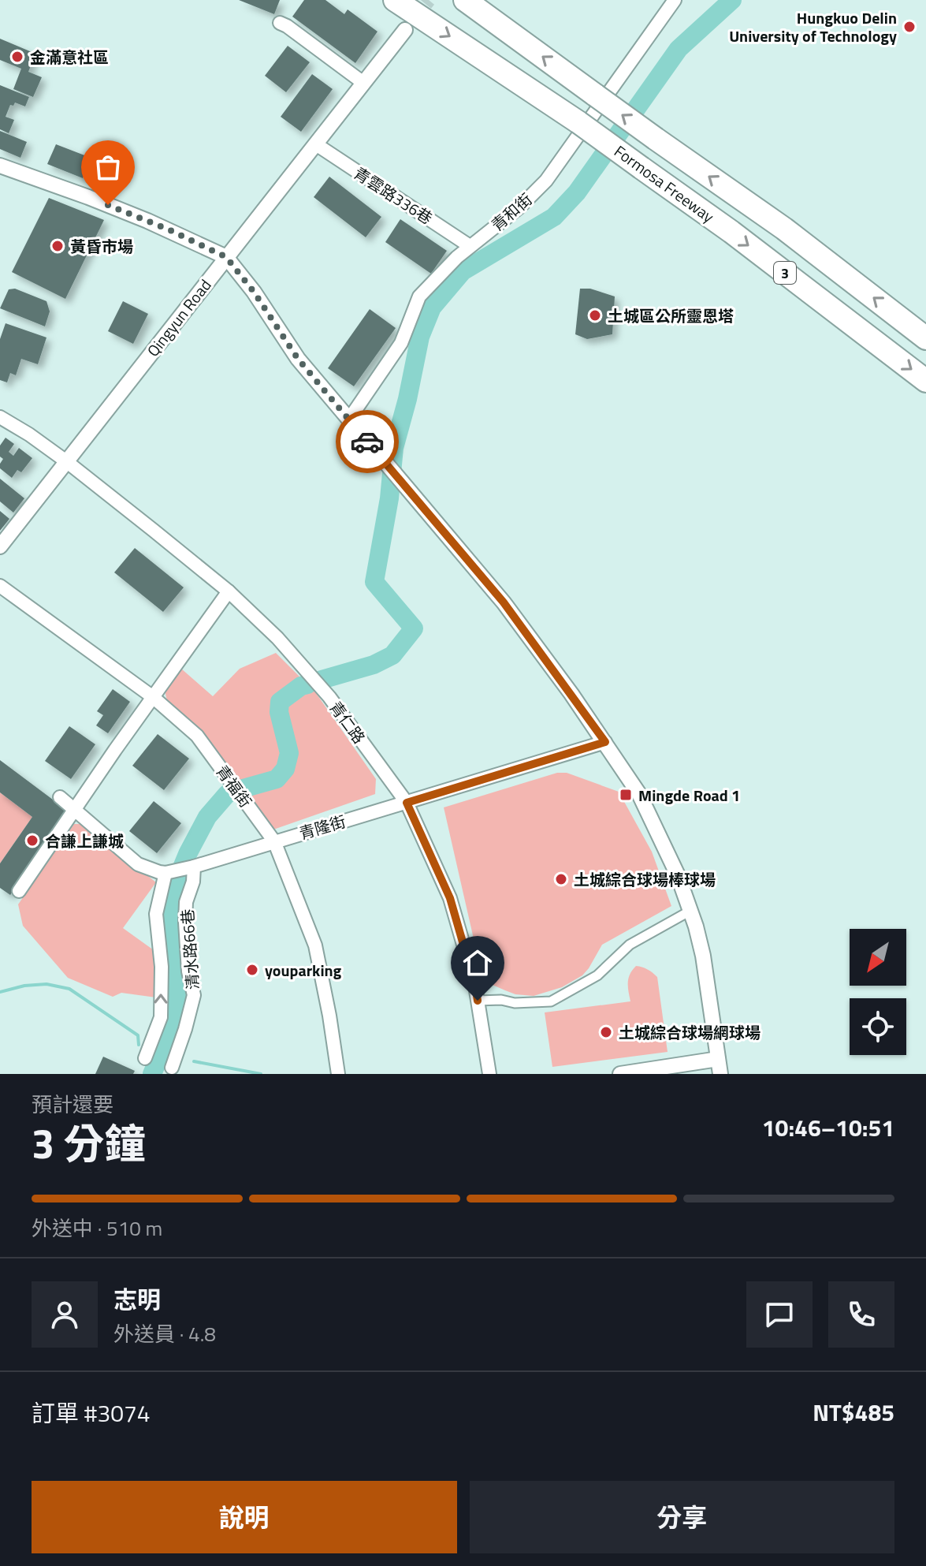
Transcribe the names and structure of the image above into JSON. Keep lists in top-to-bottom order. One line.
{"streets":{"highway":["Formosa Freeway","3"],"street":["青雲路336巷","青和街","Qingyun Road","青仁路","青福街","青隆街","清水路66巷"]},"crossings":[["青雲路336巷","青和街"],["青雲路336巷","Qingyun Road"],["Qingyun Road","青仁路"],["青仁路","青隆街"],["青福街","青隆街"],["青隆街","清水路66巷"]],"places":{"other":["Hungkuo Delin University of Technology","金滿意社區","黃昏市場","土城區公所靈恩塔","合謙上謙城","土城綜合球場棒球場","youparking","土城綜合球場網球場"],"transit":["Mingde Road 1"]},"north":"bottom left","page":{"heading":["3 分鐘","預計還要","10:46–10:51"],"panel":["志明","外送員 · 4.8","訂單 #3074","NT$485"],"bar":"外送中 · 510 m","buttons":["說明","分享"]}}
